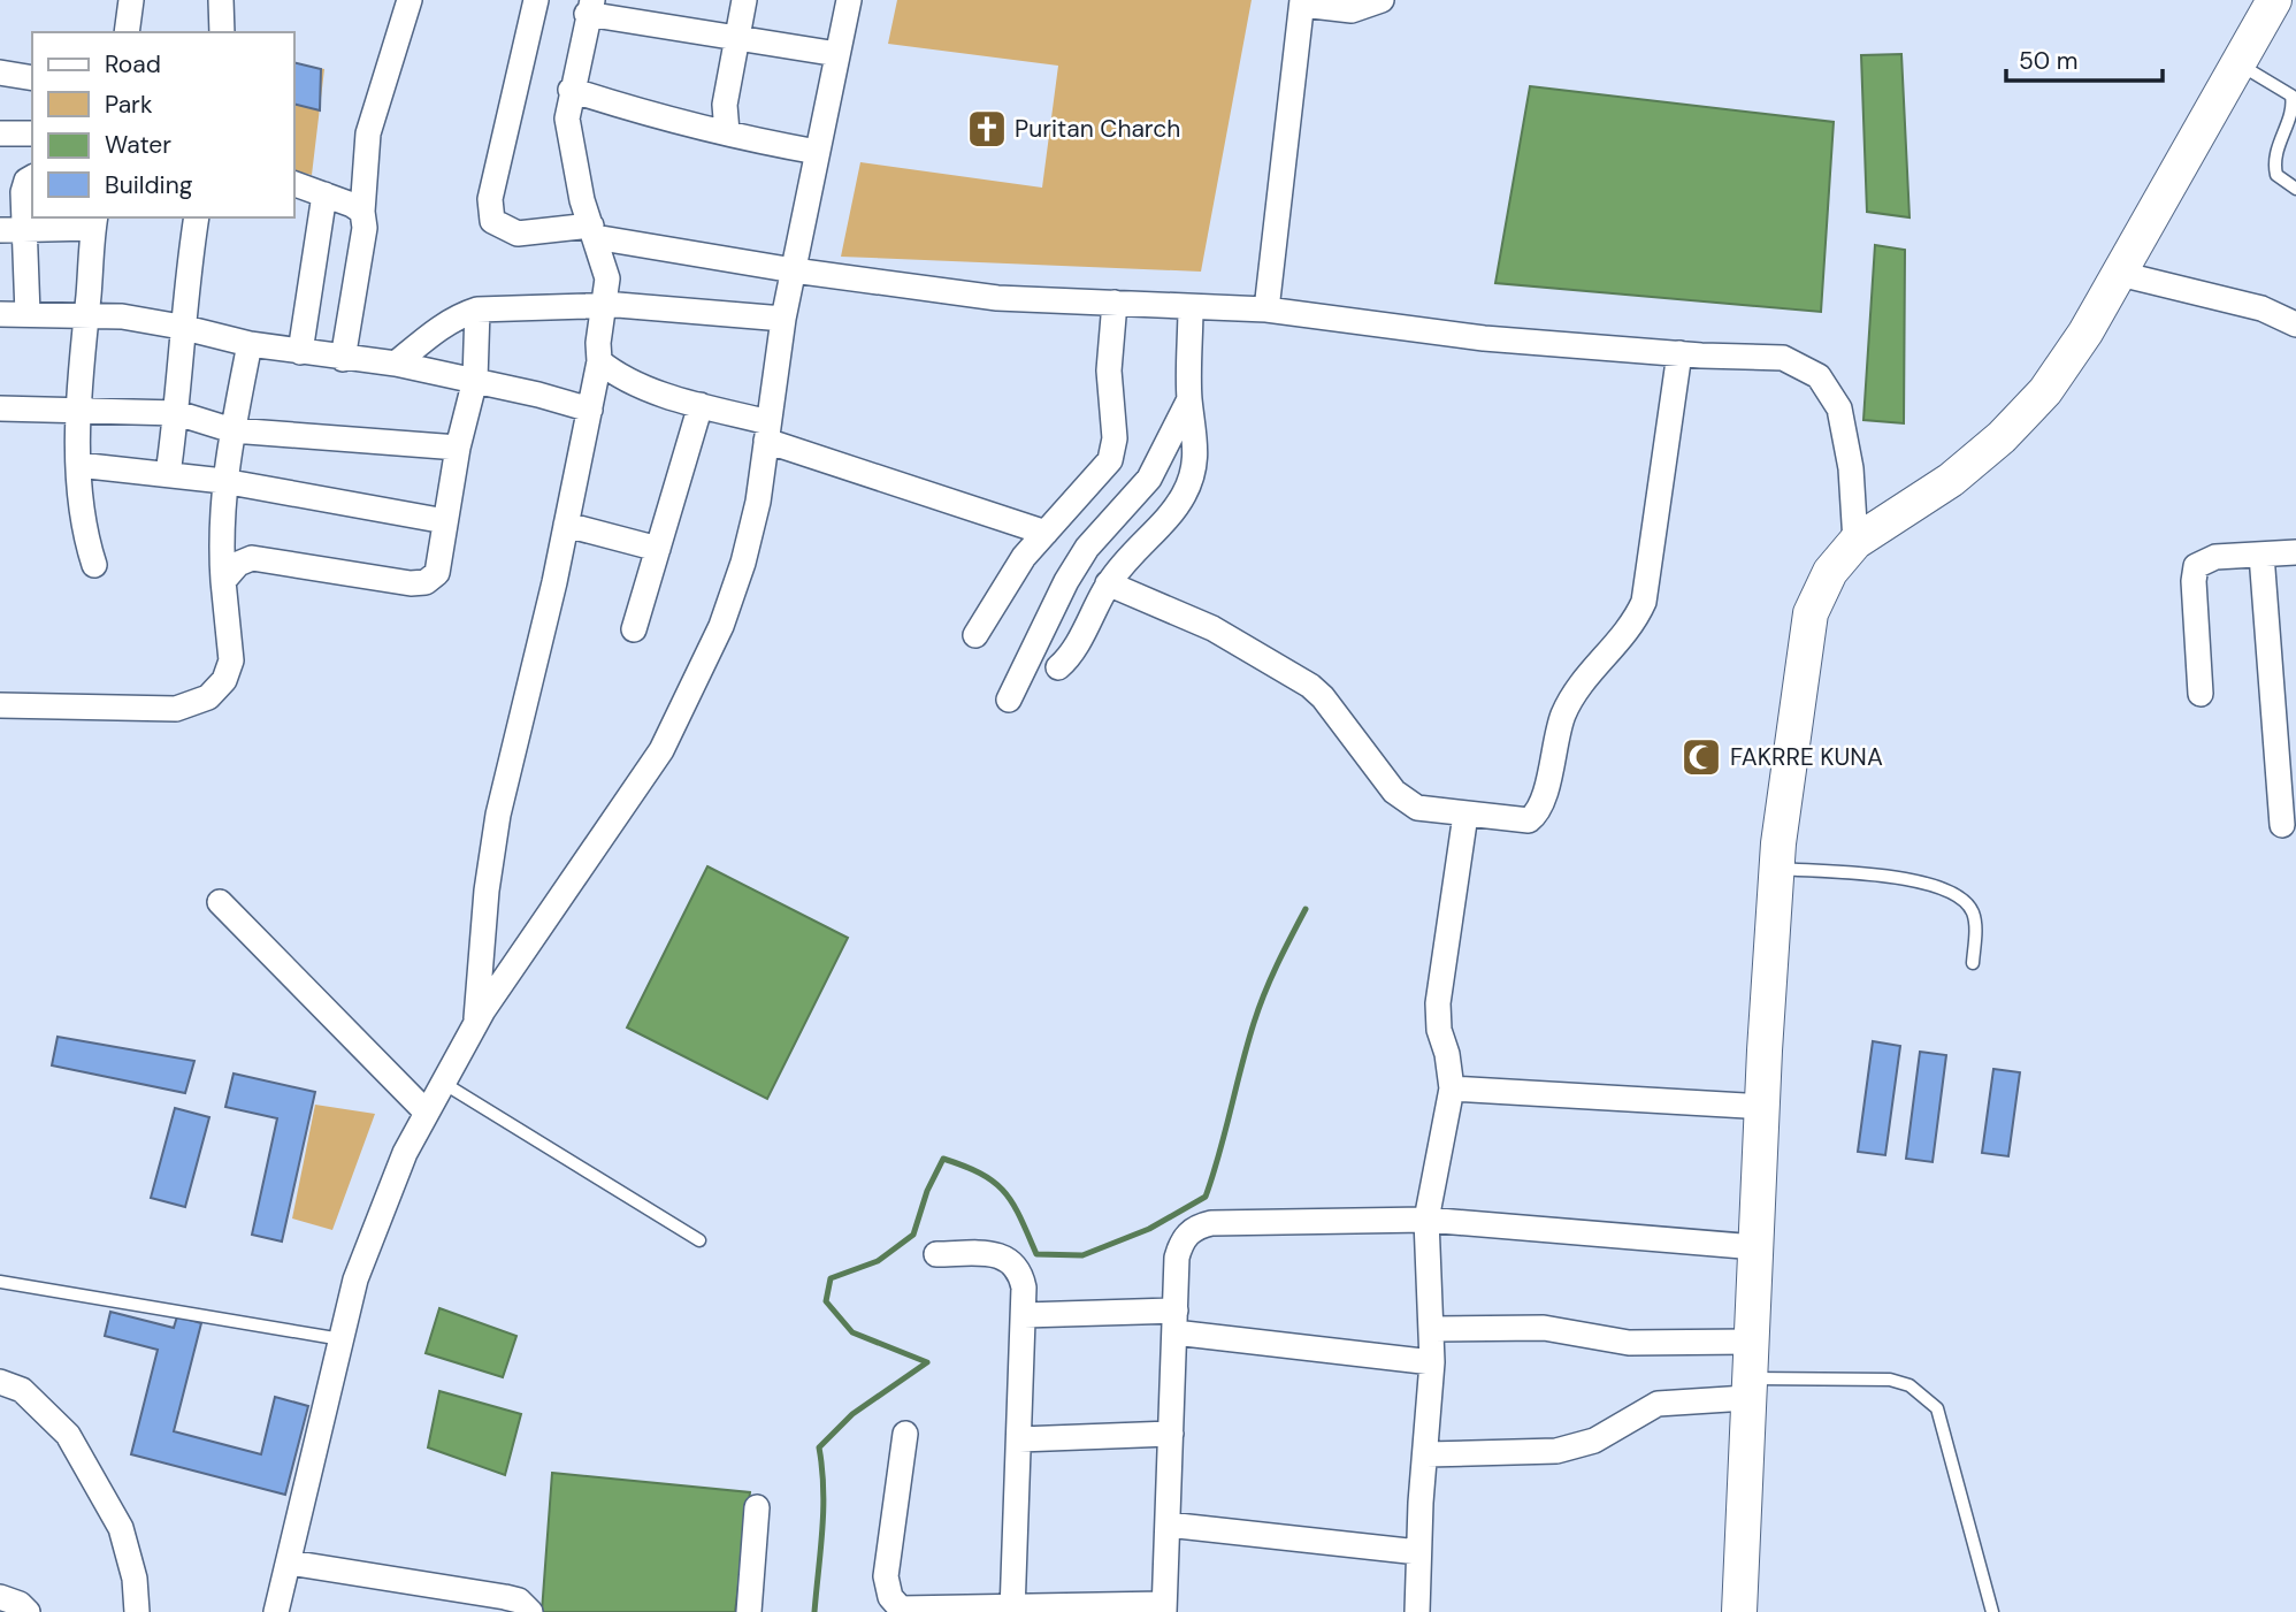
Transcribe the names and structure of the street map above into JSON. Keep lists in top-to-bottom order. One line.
{"places":{"church":["Puritan Charch"],"mosque":["FAKRRE KUNA"]},"legend":["Road","Park","Water","Building"],"scale_bar":"50 m"}
